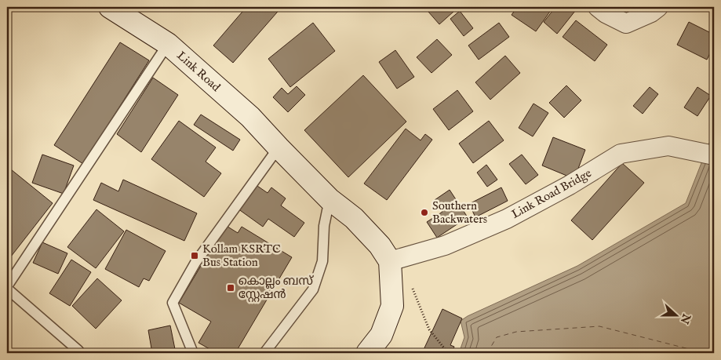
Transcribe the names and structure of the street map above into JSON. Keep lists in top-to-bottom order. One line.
{"streets":{"main road":["Link Road"],"street":["Link Road Bridge"]},"places":{"other":["Southern Backwaters"],"transit":["Kollam KSRTC Bus Station","കൊല്ലം ബസ് സ്റ്റേഷൻ"]},"north":"right"}
